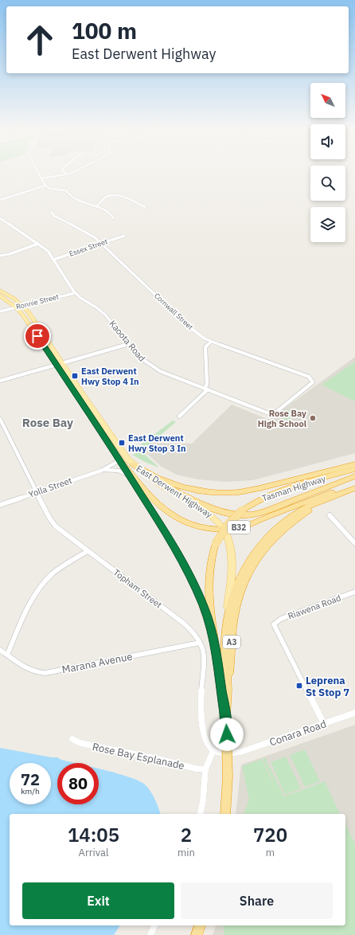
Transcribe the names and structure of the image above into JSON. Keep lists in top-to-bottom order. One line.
{"streets":{"highway":["Tasman Highway","B32","A3"],"main road":["East Derwent Highway"],"street":["Essex Street","Ronnie Street","Cornwall Street","Kaoota Road","Yolla Street","Topham Street","Riawena Road","Marana Avenue","Conara Road","Rose Bay Esplanade"]},"crossings":[["Essex Street","Cornwall Street"],["Essex Street","Kaoota Road"],["Ronnie Street","Kaoota Road"],["Ronnie Street","East Derwent Highway"],["Cornwall Street","Kaoota Road"],["Yolla Street","East Derwent Highway"],["Yolla Street","Topham Street"],["Tasman Highway","East Derwent Highway"],["Tasman Highway","A3"],["East Derwent Highway","B32"],["Topham Street","Marana Avenue"],["Topham Street","Conara Road"],["Riawena Road","Conara Road"]],"districts":["Rose Bay"],"places":{"transit":["East Derwent Hwy Stop 4 In","East Derwent Hwy Stop 3 In","Leprena St Stop 7"],"other":["Rose Bay High School"]},"north":"top left","page":{"turn":["100 m","East Derwent Highway"],"speed":"72 km/h","limit":"80","eta":["14:05","Arrival","2","min","720","m"],"buttons":["Exit","Share"]}}
